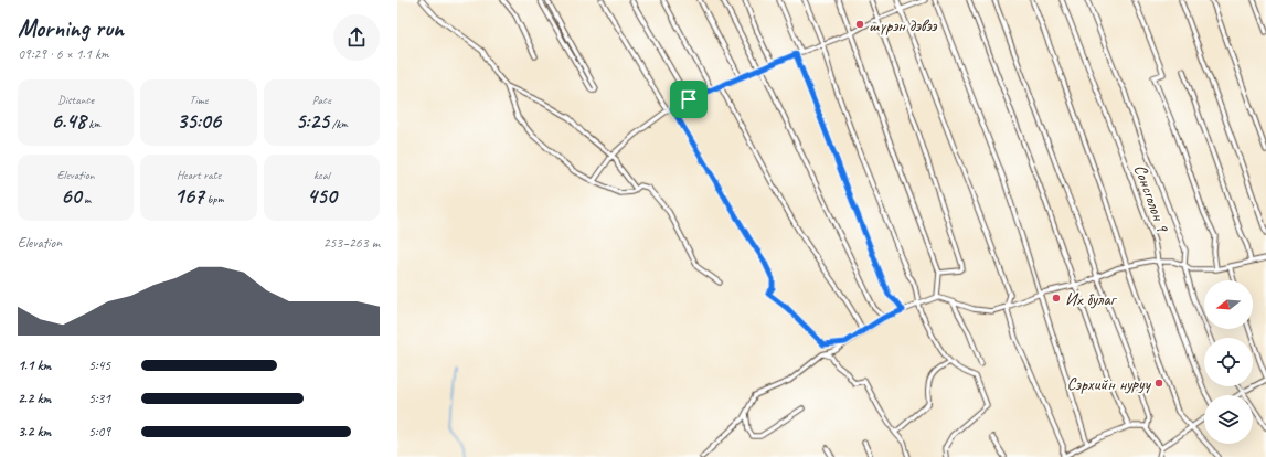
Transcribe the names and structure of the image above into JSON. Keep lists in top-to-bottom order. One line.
{"streets":{"street":["Сонсголон 9"]},"places":["шүрэн дэвээ","Их булаг","Сэрхийн нуруу"],"north":"left","page":{"heading":["Morning run","09:29 · 6 × 1.1 km"],"stats":[["Distance","6.48 km"],["Time","35:06"],["Pace","5:25 /km"],["Elevation","60 m"],["Heart rate","167 bpm"],["kcal","450"]],"chart":["Elevation","253–263 m"],"list":[{"name":"1.1 km","note":"5:45"},{"name":"2.2 km","note":"5:31"},{"name":"3.2 km","note":"5:09"}]}}
